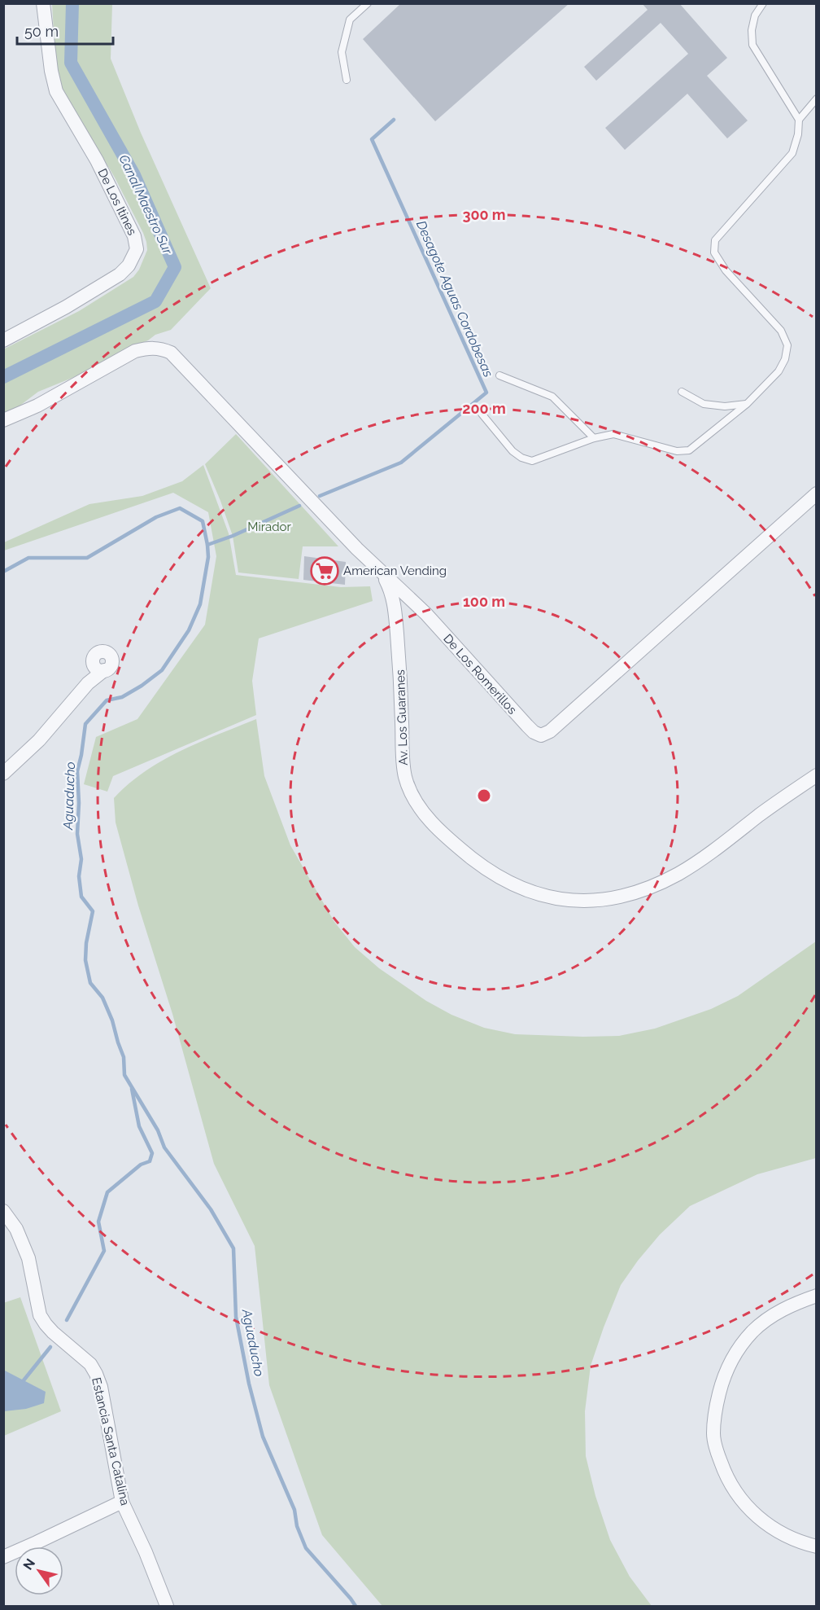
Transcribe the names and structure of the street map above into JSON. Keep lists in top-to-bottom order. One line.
{"streets":{"street":["De Los Itines","De Los Romerillos","Av. Los Guaranes","Estancia Santa Catalina"]},"crossings":[["De Los Romerillos","Av. Los Guaranes"]],"water":["Canal Maestro Sur","Desagote Aguas Cordobesas","Aguaducho"],"parks":["Mirador"],"places":{"supermarket":["American Vending"]},"scale_bar":"50 m","north":"top left","rings":["300 m","200 m","100 m"]}
